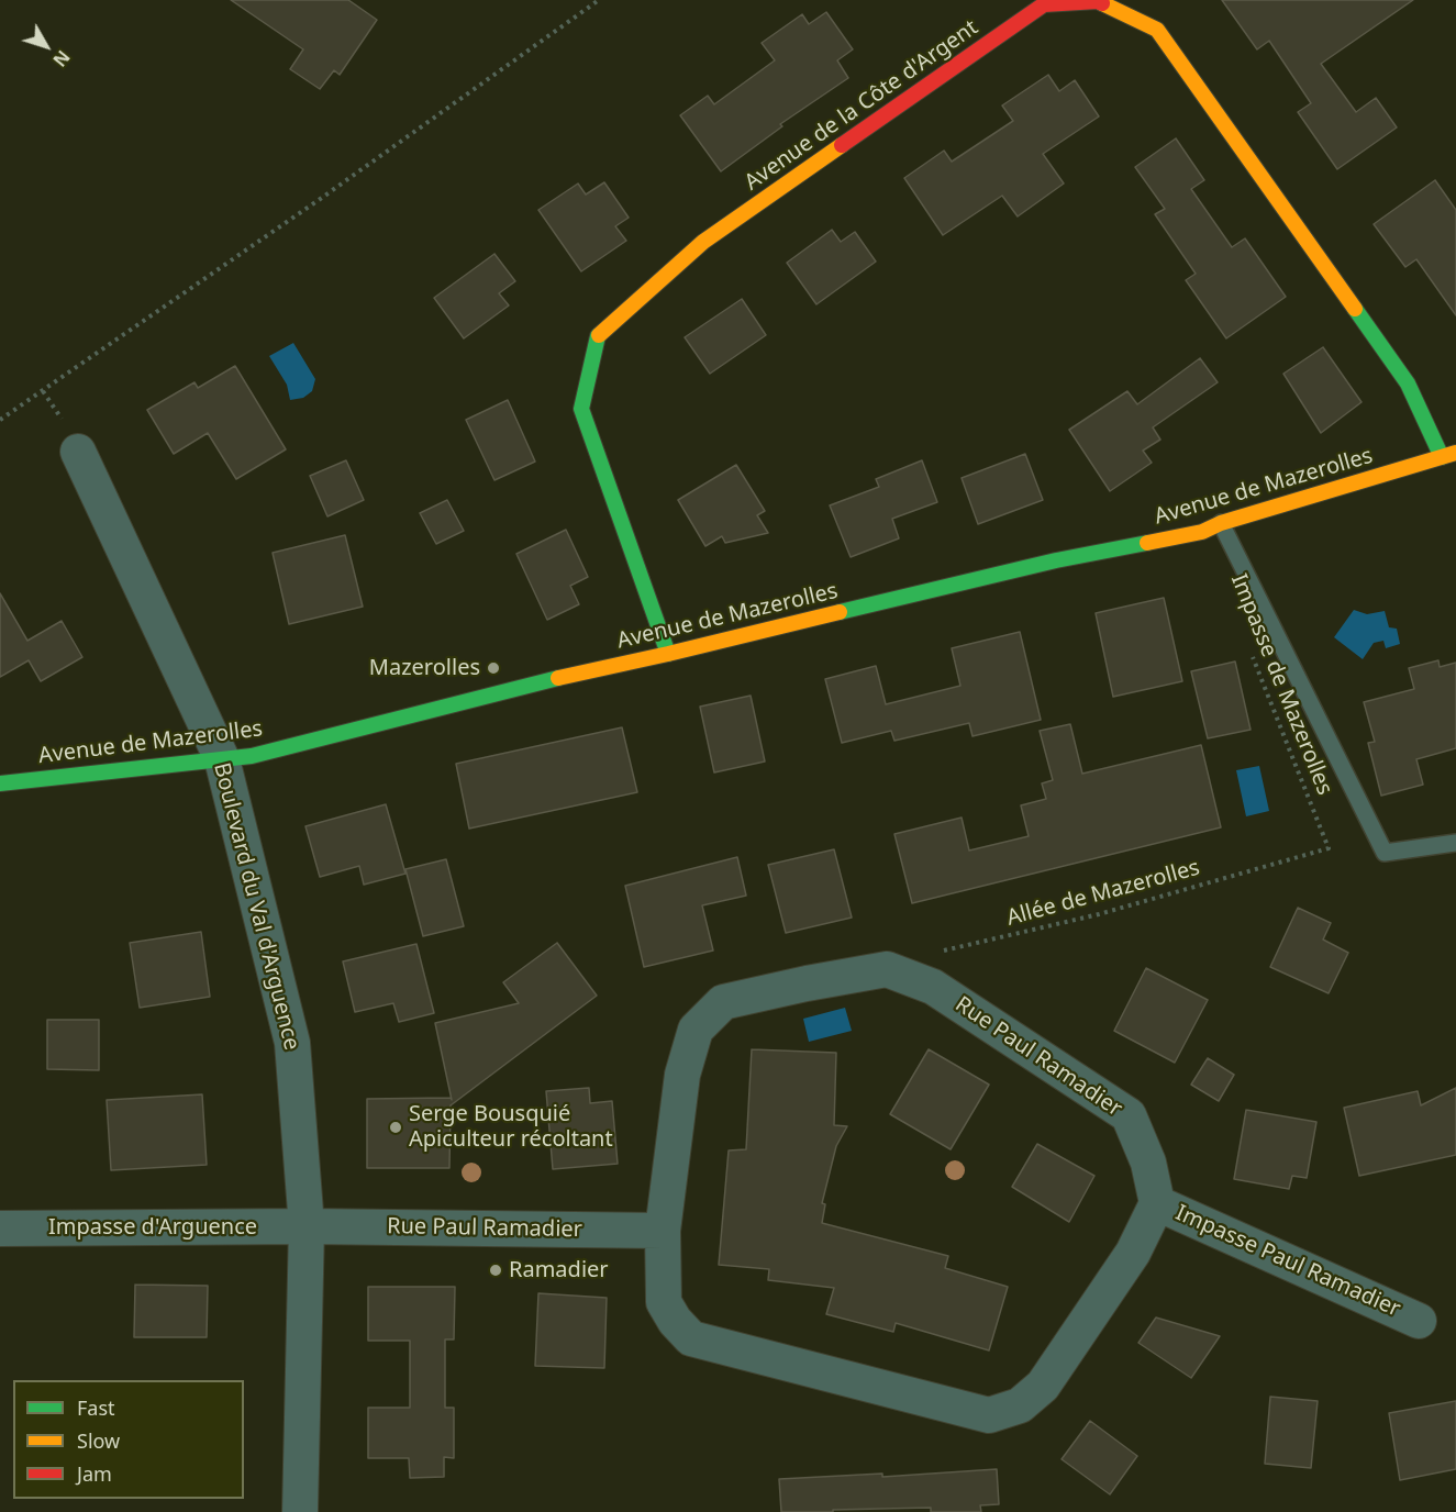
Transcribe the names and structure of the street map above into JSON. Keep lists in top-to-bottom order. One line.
{"streets":{"street":["Avenue de la Côte d'Argent","Avenue de Mazerolles","Boulevard du Val d'Arguence","Rue Paul Ramadier","Impasse d'Arguence","Impasse Paul Ramadier"],"path":["Impasse de Mazerolles","Allée de Mazerolles"]},"crossings":[["Avenue de la Côte d'Argent","Avenue de Mazerolles"],["Avenue de Mazerolles","Boulevard du Val d'Arguence"],["Impasse de Mazerolles","Allée de Mazerolles"],["Boulevard du Val d'Arguence","Rue Paul Ramadier"],["Boulevard du Val d'Arguence","Impasse d'Arguence"],["Rue Paul Ramadier","Impasse d'Arguence"],["Rue Paul Ramadier","Impasse Paul Ramadier"]],"places":["Mazerolles","Serge Bousquié Apiculteur récoltant","Ramadier"],"legend":["Fast","Slow","Jam"],"north":"bottom right"}
